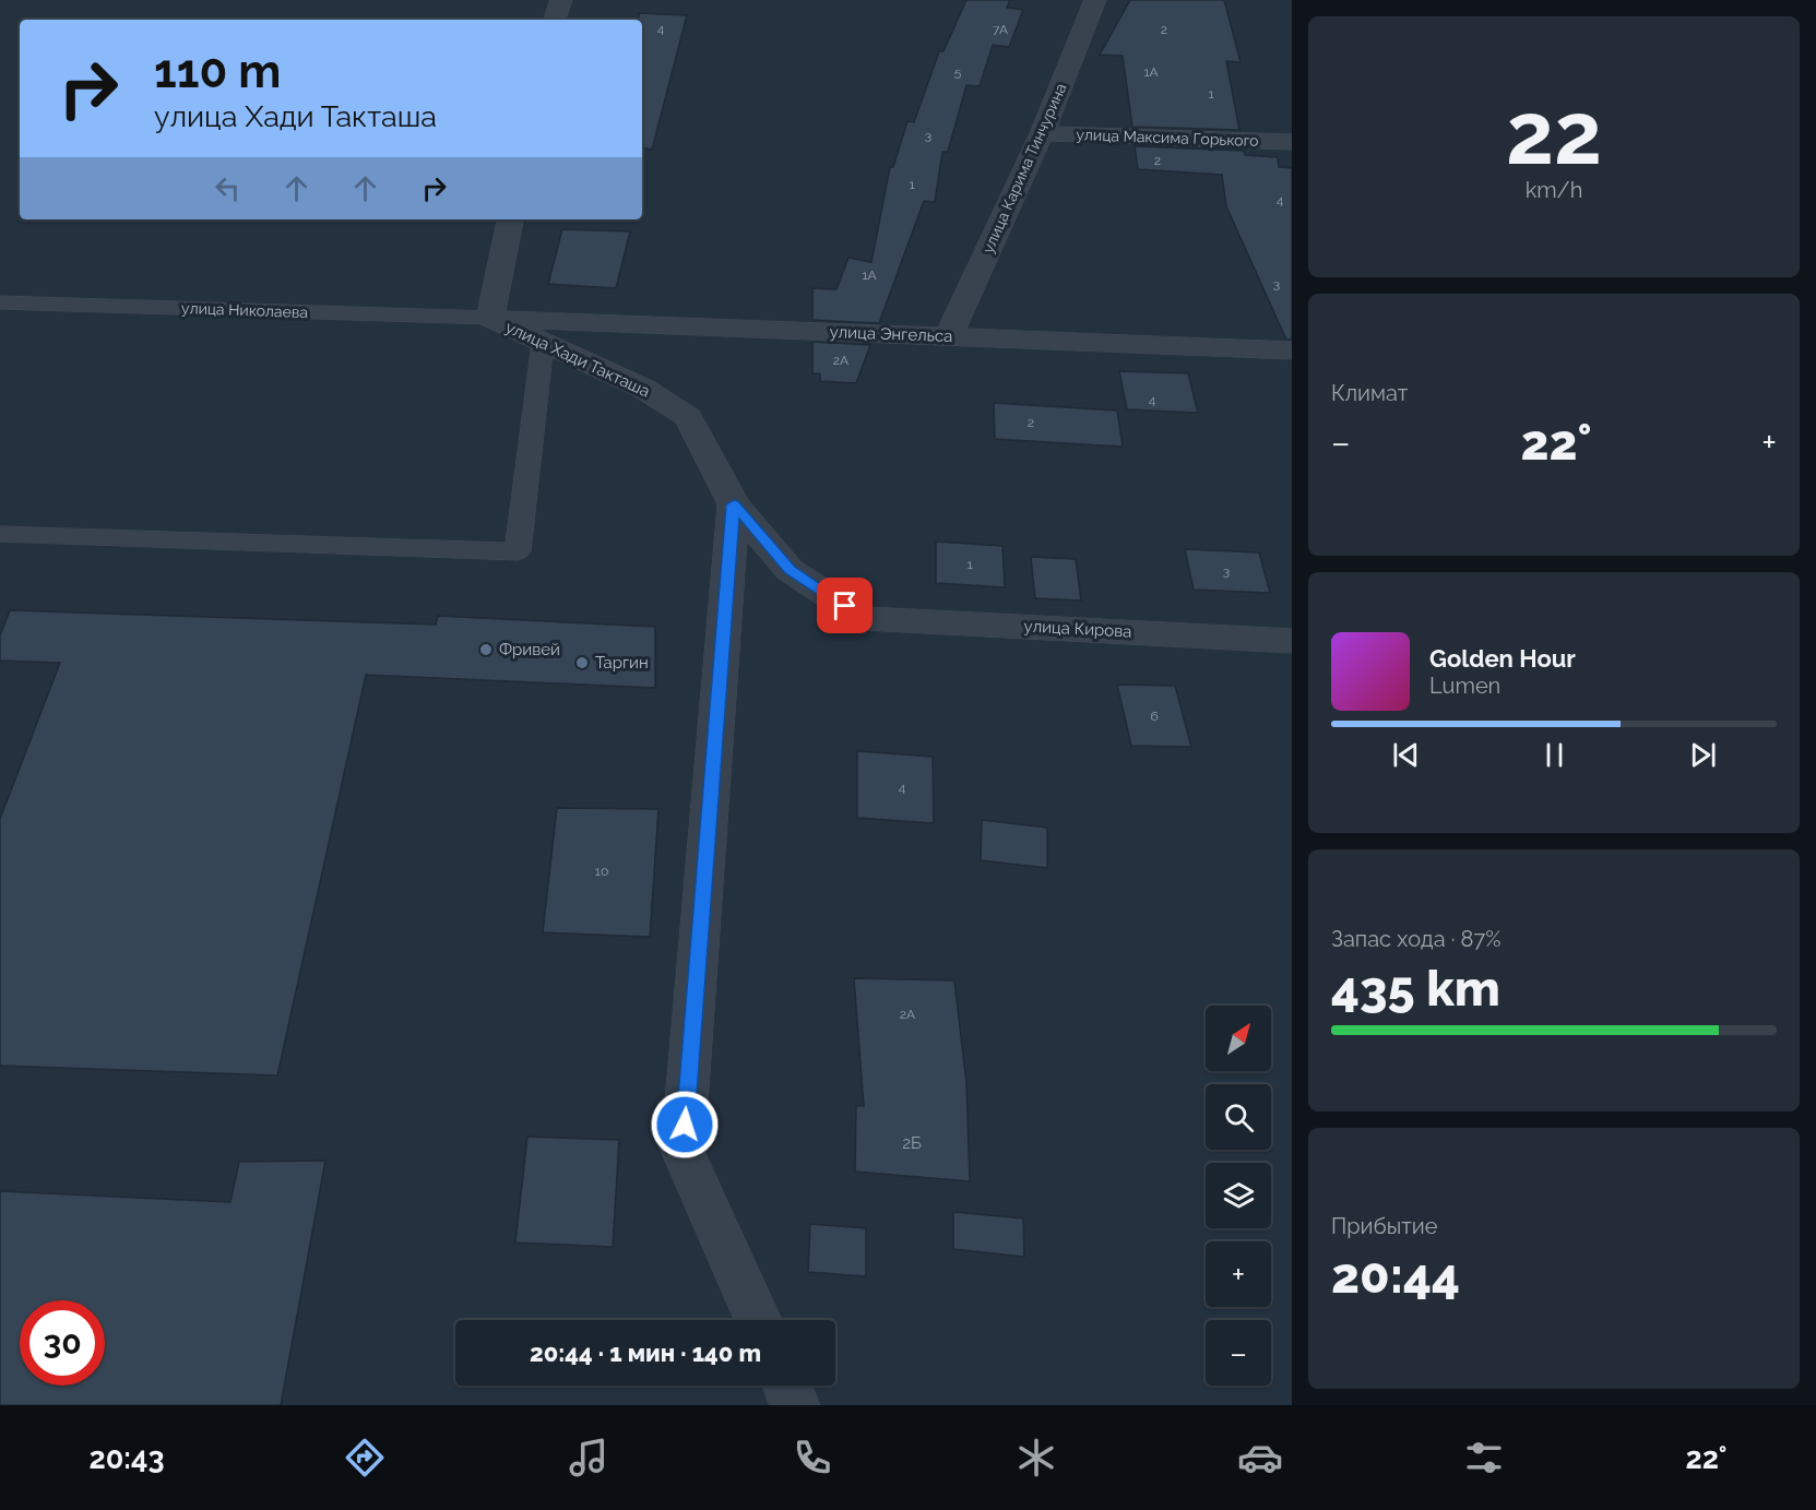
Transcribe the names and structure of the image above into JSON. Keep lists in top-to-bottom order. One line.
{"streets":{"street":["улица Максима Горького","улица Карима Тинчурина","улица Энгельса","улица Хади Такташа","улица Кирова"],"lane":["улица Николаева"]},"crossings":[["улица Максима Горького","улица Карима Тинчурина"],["улица Карима Тинчурина","улица Энгельса"],["улица Николаева","улица Энгельса"],["улица Николаева","улица Хади Такташа"],["улица Энгельса","улица Хади Такташа"],["улица Хади Такташа","улица Кирова"]],"places":["Фривей","Таргин"],"house_numbers":["4","7А","2","5","1А","1","3","2","1","4","1А","3","2А","4","2","1","3","6","4","10","2А","2Б"],"north":"top right","page":{"tile":[["22","km/h"],"Климат",["Запас хода · 87%","435 km"],["Прибытие","20:44"]],"turn":["110 m","улица Хади Такташа"],"heat":["−","22°","+"],"song":["Golden Hour","Lumen"],"map_buttons":["+","−"],"limit":"30","trip":"20:44 · 1 мин · 140 m","tabs":["20:43","22°"]}}
